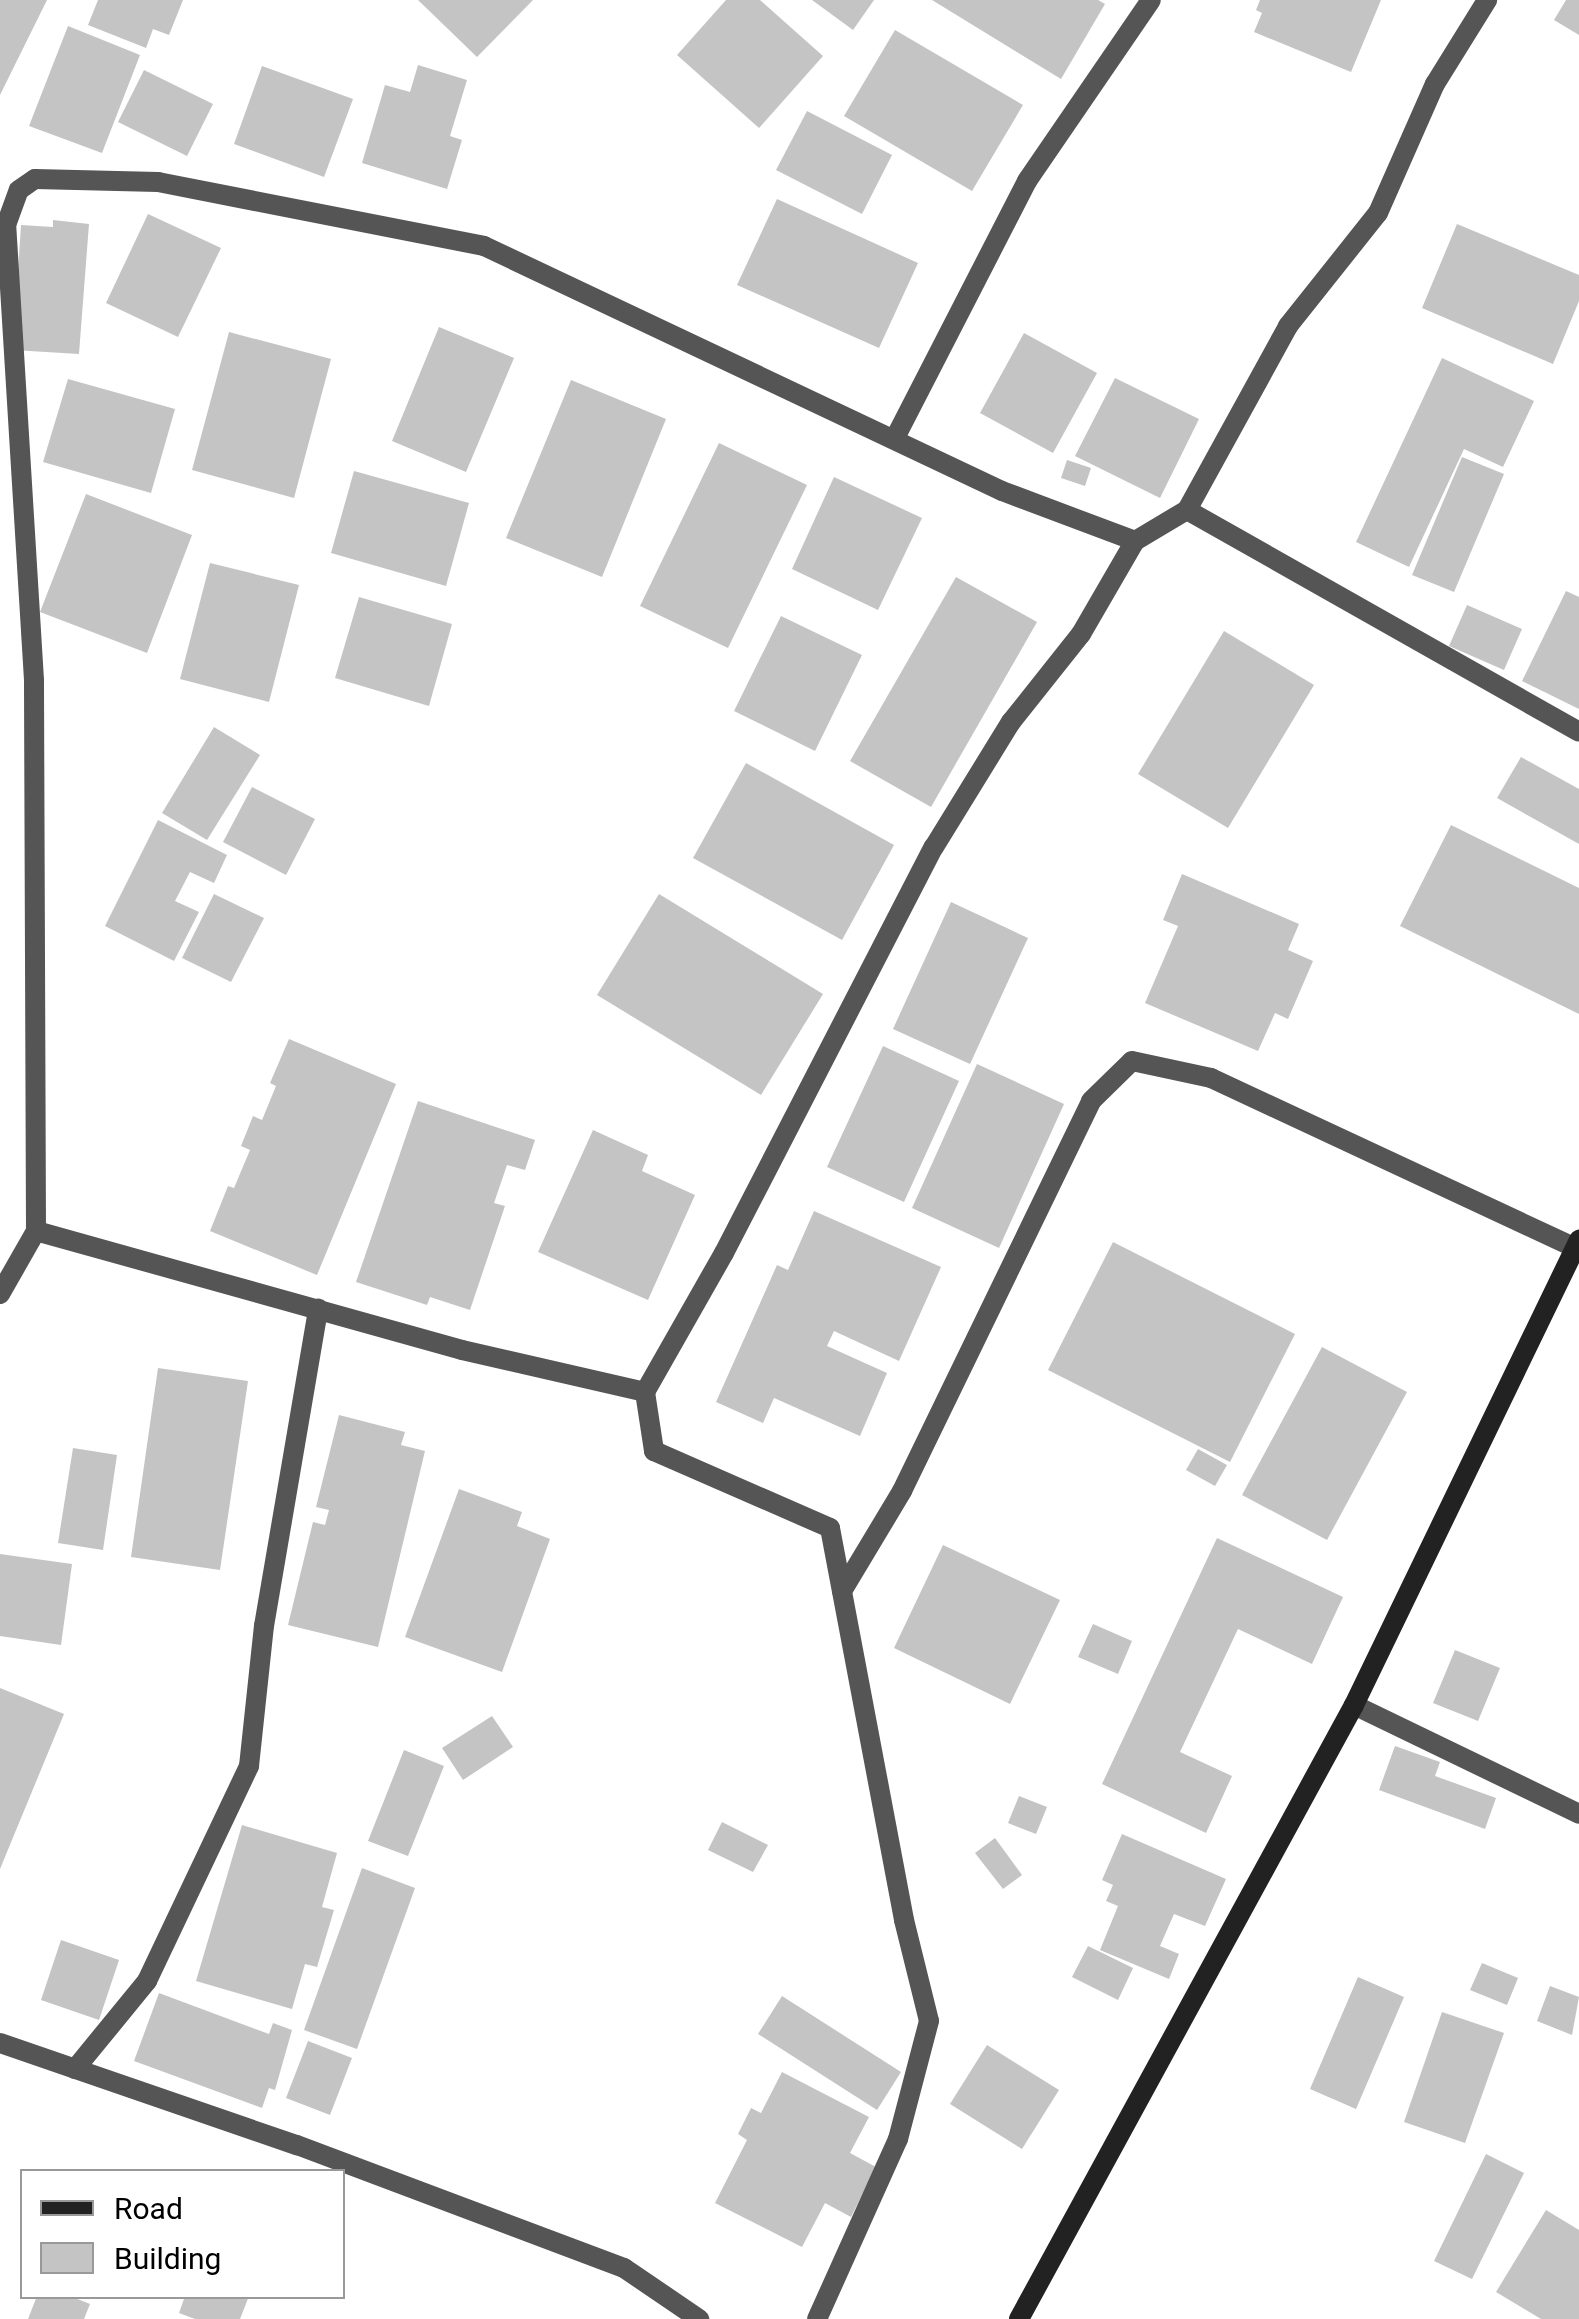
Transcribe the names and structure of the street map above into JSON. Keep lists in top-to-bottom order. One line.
{"legend":["Road","Building"]}
